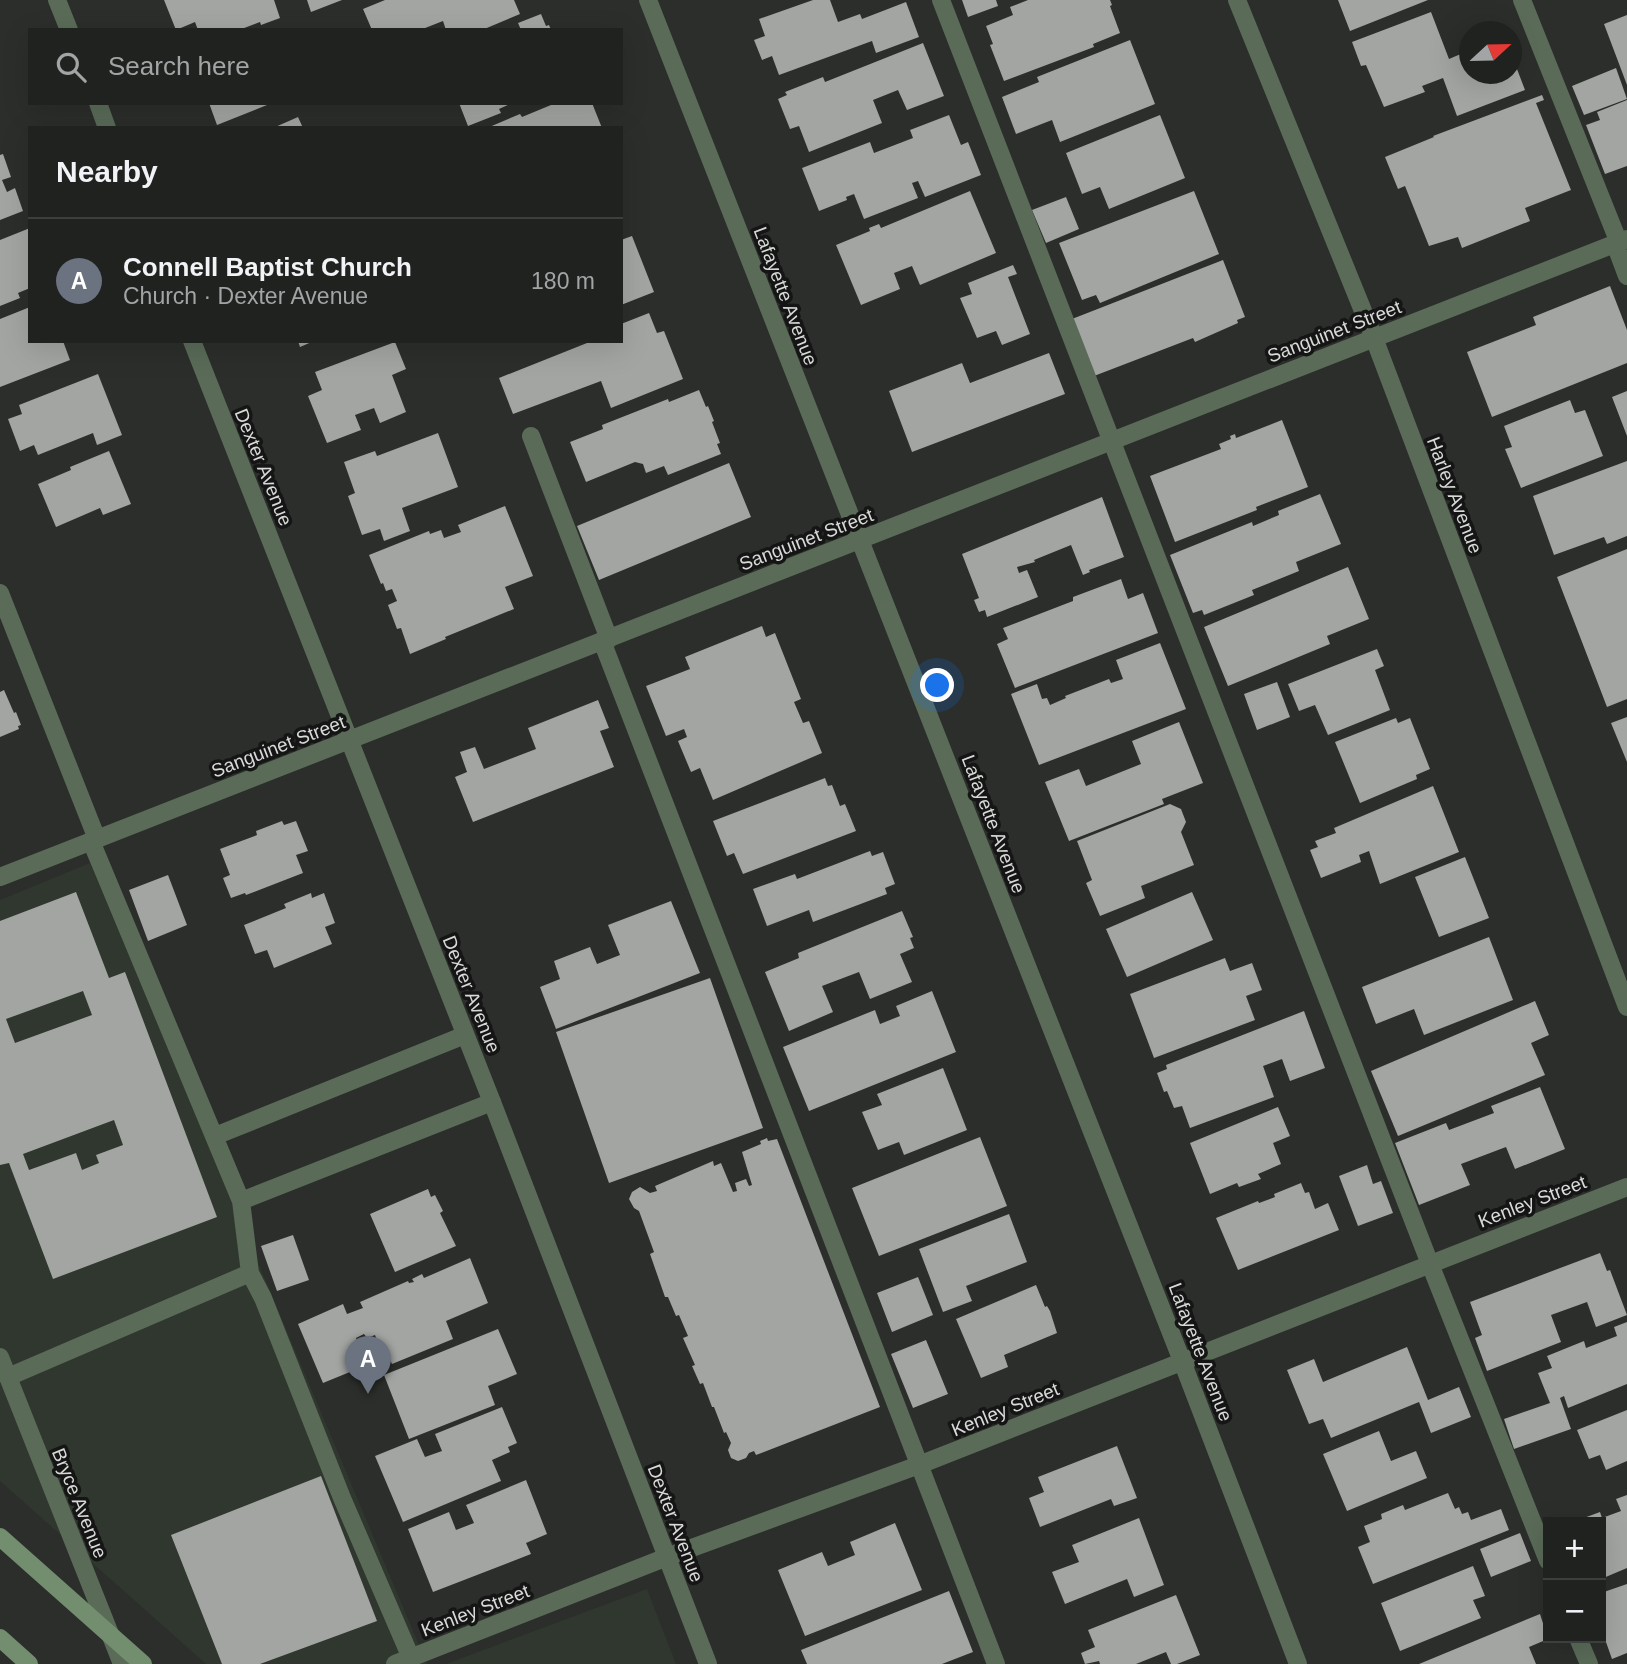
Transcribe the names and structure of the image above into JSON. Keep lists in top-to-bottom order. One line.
{"streets":{"street":["Lafayette Avenue","Sanguinet Street","Dexter Avenue","Harley Avenue","Kenley Street","Bryce Avenue"]},"crossings":[["Lafayette Avenue","Sanguinet Street"],["Lafayette Avenue","Kenley Street"],["Sanguinet Street","Dexter Avenue"],["Sanguinet Street","Harley Avenue"],["Dexter Avenue","Kenley Street"]],"north":"right","page":{"search":"Search here","heading":"Nearby","list":[{"mark":"A","name":"Connell Baptist Church","note":"Church · Dexter Avenue","value":"180 m"}],"pins":"A","map_buttons":["+","−"]}}
